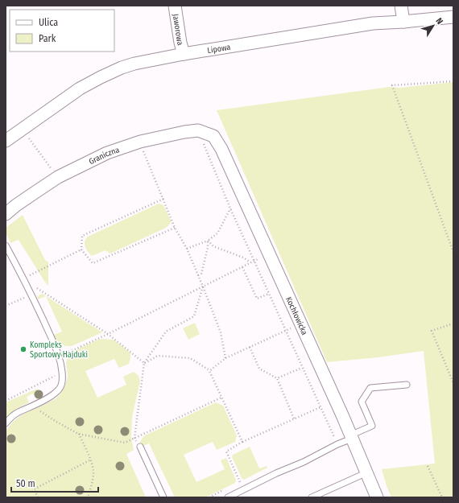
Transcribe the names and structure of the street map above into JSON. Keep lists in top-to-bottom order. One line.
{"streets":{"street":["Jaworowa","Lipowa","Graniczna","Kochłowicka"]},"crossings":[["Jaworowa","Lipowa"],["Graniczna","Kochłowicka"]],"places":["Kompleks Sportowy Hajduki"],"legend":["Ulica","Park"],"scale_bar":"50 m","north":"top right"}
